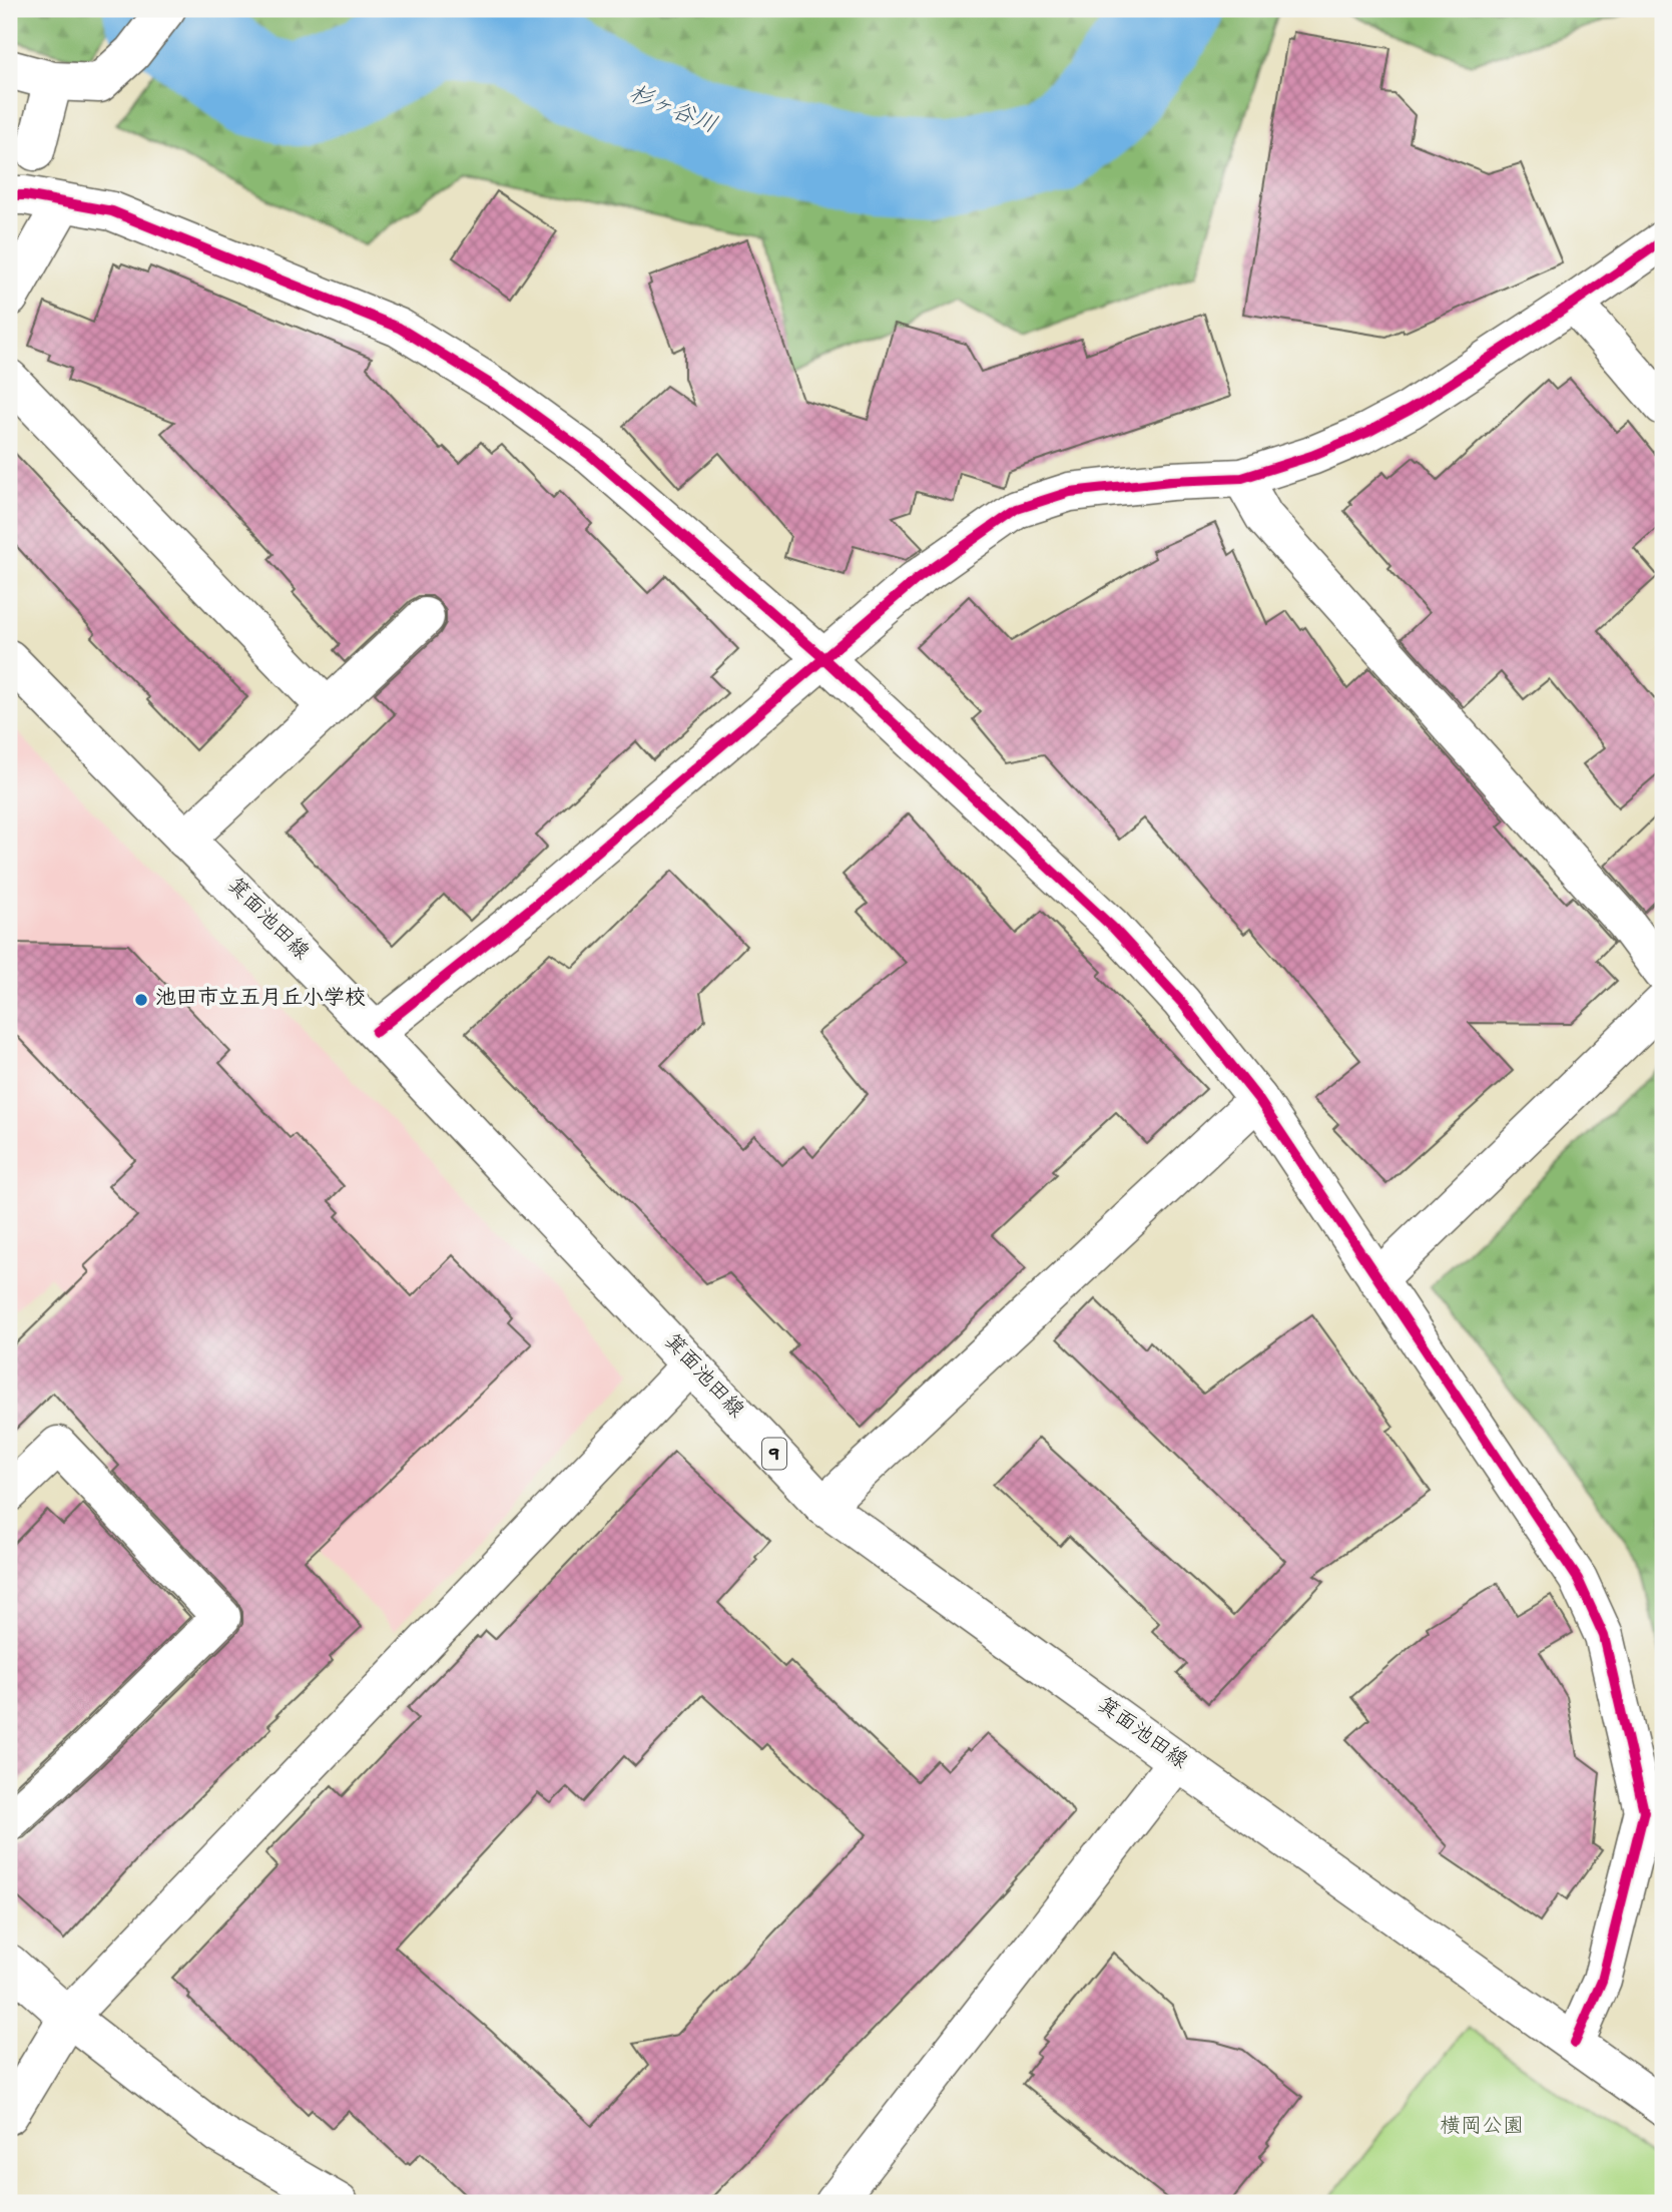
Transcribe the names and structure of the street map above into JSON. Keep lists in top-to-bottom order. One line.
{"streets":{"street":["箕面池田線","9"]},"water":["杉ヶ谷川"],"parks":["横岡公園"],"places":["池田市立五月丘小学校"]}
